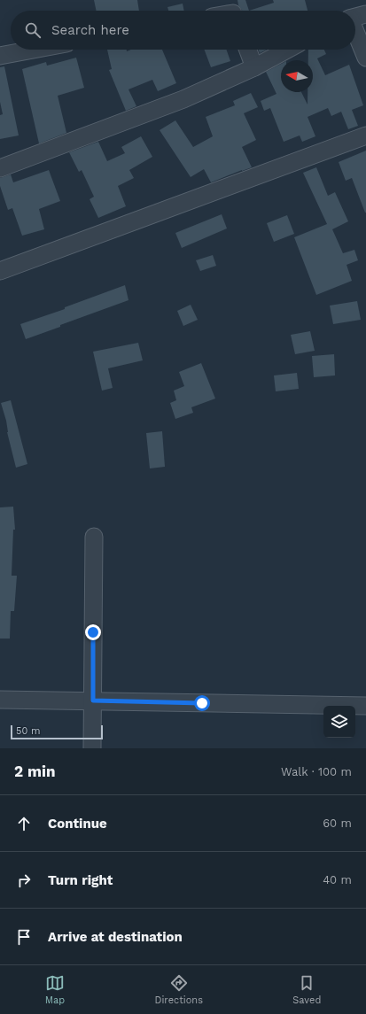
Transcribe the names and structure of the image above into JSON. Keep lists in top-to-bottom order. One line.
{"scale_bar":"50 m","north":"left","page":{"search":"Search here","scale":"50 m","heading":["2 min","Walk · 100 m"],"list":[["Continue","60 m"],["Turn right","40 m"],"Arrive at destination"],"nav":["Map","Directions","Saved"]}}
